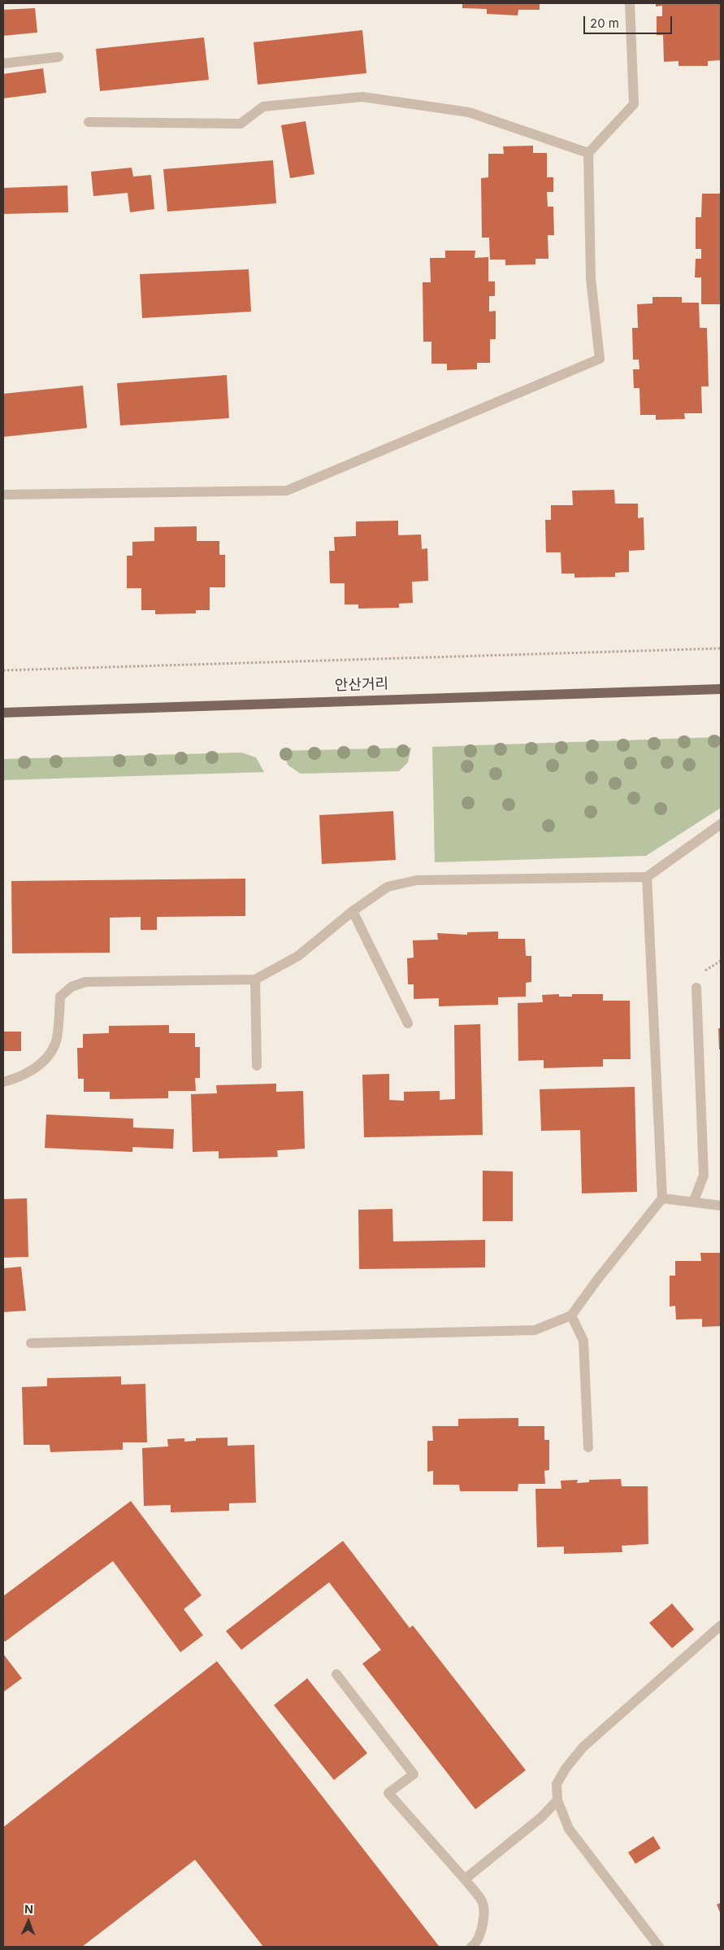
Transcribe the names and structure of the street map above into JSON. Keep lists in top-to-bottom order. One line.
{"streets":{"main road":["안산거리"]},"scale_bar":"20 m","north":"top"}
